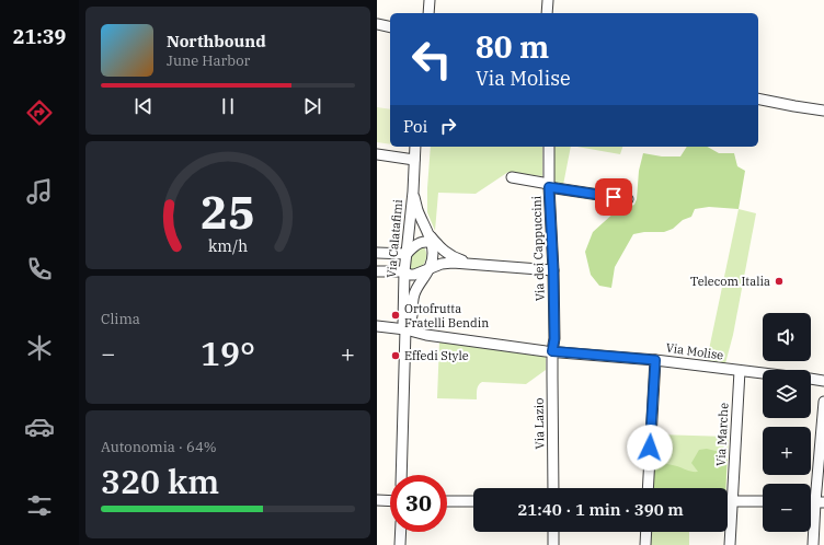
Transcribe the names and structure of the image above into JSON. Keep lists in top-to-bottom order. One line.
{"streets":{"street":["Via Calatafimi","Via dei Cappuccini","Via Molise","Via Lazio","Via Marche"]},"crossings":[["Via Calatafimi","Via Molise"],["Via dei Cappuccini","Via Molise"],["Via dei Cappuccini","Via Lazio"],["Via Molise","Via Lazio"],["Via Molise","Via Marche"]],"places":["Telecom Italia","Ortofrutta Fratelli Bendin","Effedi Style"],"page":{"tabs":"21:39","turn":["80 m","Via Molise"],"song":["Northbound","June Harbor"],"then":"Poi","tile":["Clima",["Autonomia · 64%","320 km"]],"map_buttons":["+","−"],"heat":["−","19°","+"],"limit":"30","trip":"21:40 · 1 min · 390 m","gauge":["25","km/h"]}}
